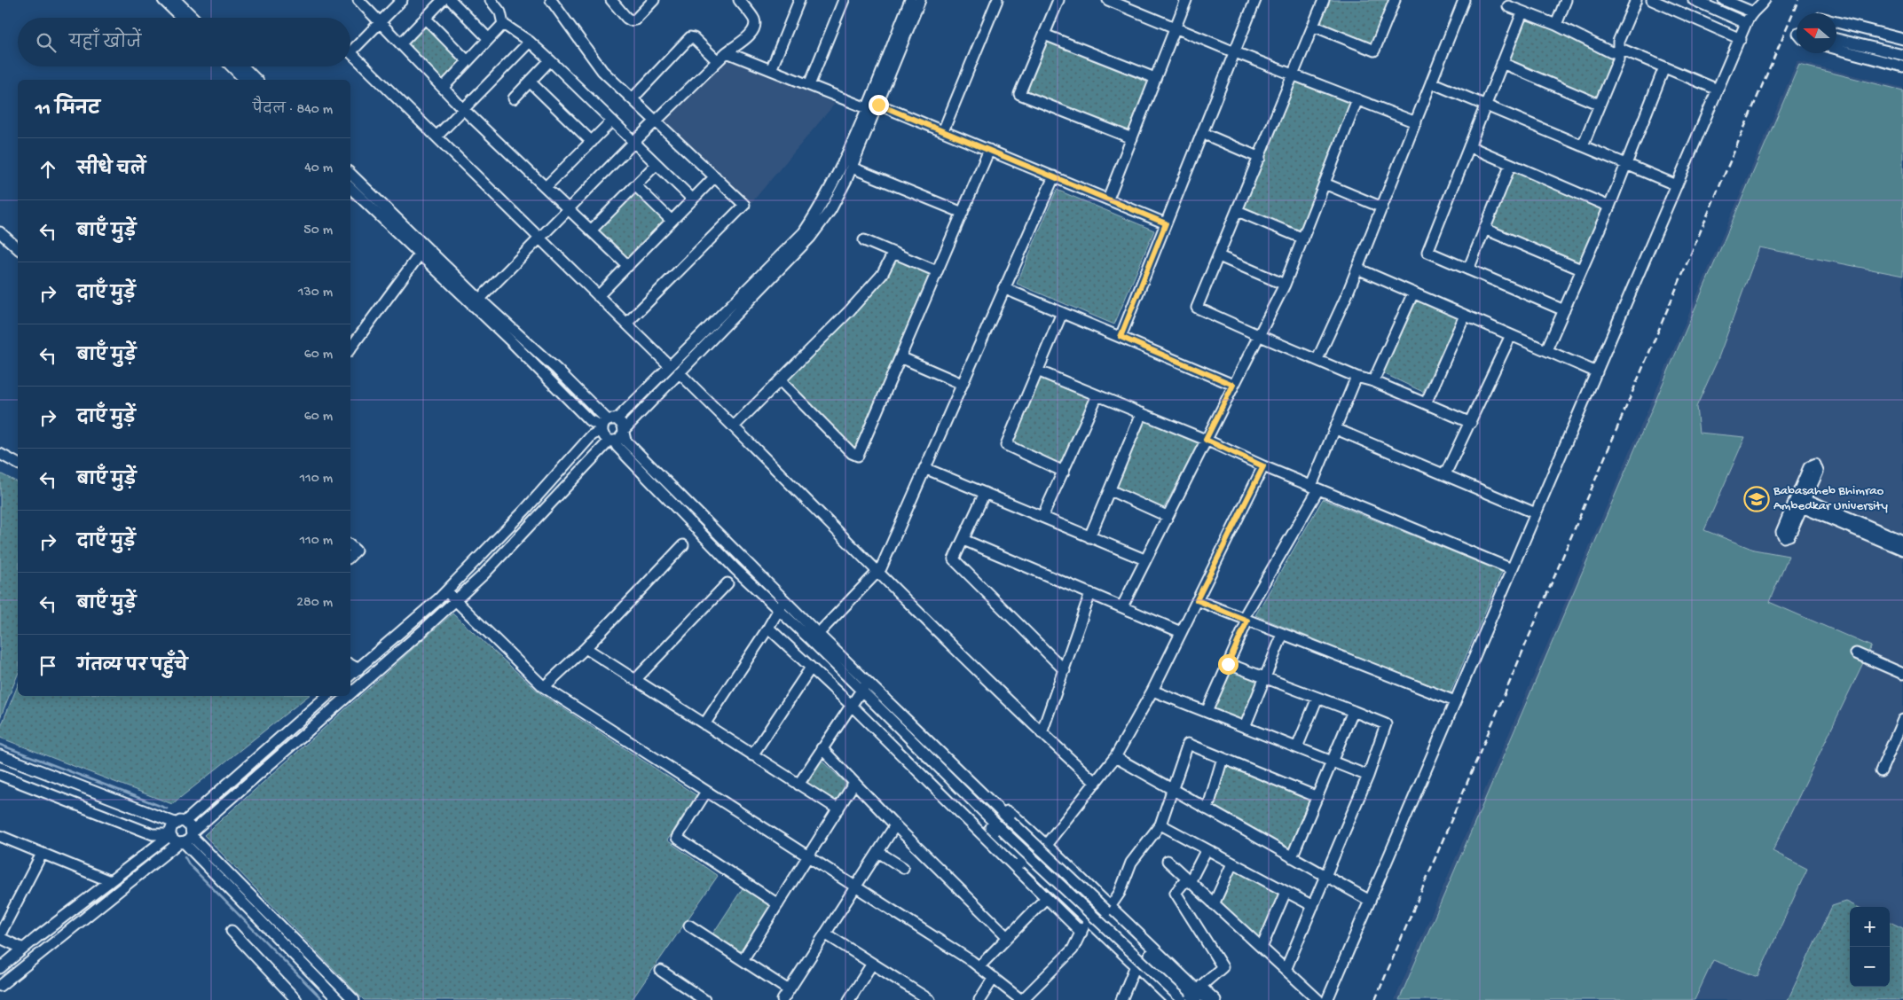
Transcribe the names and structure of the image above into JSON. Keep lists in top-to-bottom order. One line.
{"places":{"school or university":["Babasaheb Bhimrao Ambedkar University"]},"north":"left","page":{"search":"यहाँ खोजें","heading":["11 मिनट","पैदल · 840 m"],"list":[["सीधे चलें","40 m"],["बाएँ मुड़ें","50 m"],["दाएँ मुड़ें","130 m"],["बाएँ मुड़ें","60 m"],["दाएँ मुड़ें","60 m"],["बाएँ मुड़ें","110 m"],["दाएँ मुड़ें","110 m"],["बाएँ मुड़ें","280 m"],"गंतव्य पर पहुँचे"],"map_buttons":["+","−"]}}
